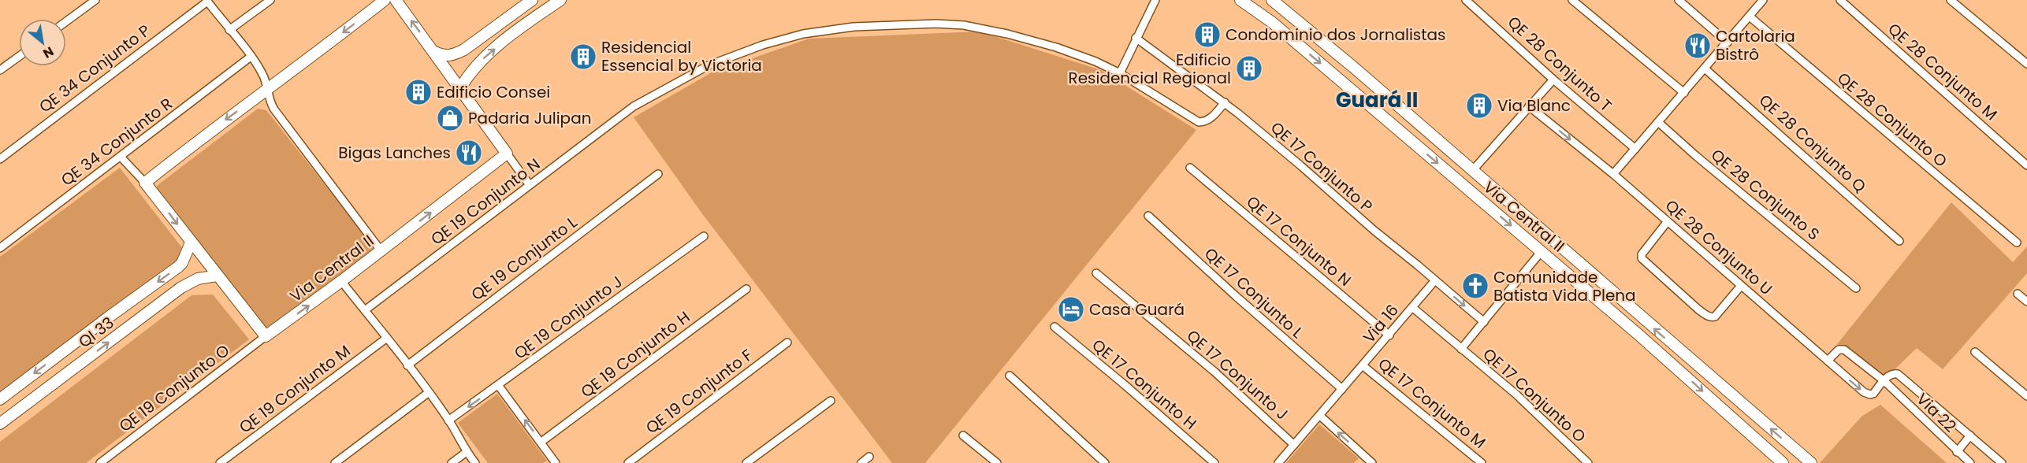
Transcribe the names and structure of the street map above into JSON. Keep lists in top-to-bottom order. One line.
{"streets":{"street":["QE 28 Conjunto T","QE 34 Conjunto P","QE 28 Conjunto M","QE 28 Conjunto O","QE 34 Conjunto R","QE 28 Conjunto Q","QE 17 Conjunto P","QE 28 Conjunto S","QE 19 Conjunto N","Via Central II","QE 17 Conjunto N","QE 28 Conjunto U","QE 19 Conjunto L","QE 17 Conjunto L","QE 19 Conjunto J","Via 16","QI 33","QE 19 Conjunto H","QE 17 Conjunto J","QE 17 Conjunto H","QE 19 Conjunto O","QE 19 Conjunto M","QE 19 Conjunto F","QE 17 Conjunto O","QE 17 Conjunto M","Via 22"]},"crossings":[["QE 17 Conjunto P","QE 19 Conjunto N"],["Via Central II","QE 19 Conjunto O"],["QE 17 Conjunto N","Via 16"],["QE 28 Conjunto U","Via 22"],["QE 17 Conjunto L","Via 16"],["Via 16","QE 17 Conjunto J"],["Via 16","QE 17 Conjunto O"],["Via 16","QE 17 Conjunto M"]],"one_way":["QE 28 Conjunto U"],"districts":["Guará II"],"places":{"building":["Condominio dos Jornalistas","Residencial Essencial by Victoria","Edificio Residencial Regional","Edificio Consei","Via Blanc"],"restaurant":["Cartolaria Bistrô","Bigas Lanches"],"shop":["Padaria Julipan"],"church":["Comunidade Batista Vida Plena"],"hotel":["Casa Guará"]},"north":"bottom right"}
